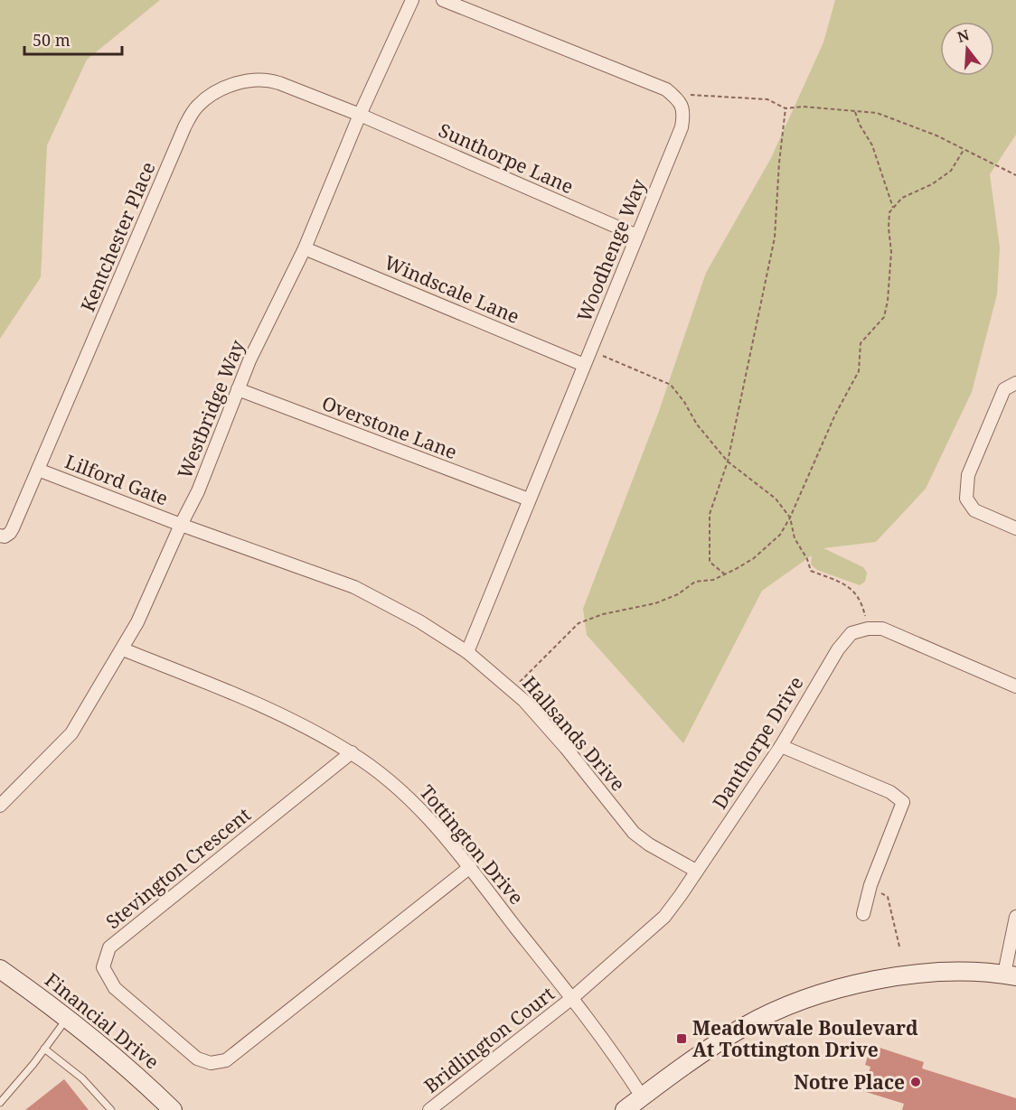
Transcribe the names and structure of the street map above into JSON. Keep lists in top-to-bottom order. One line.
{"streets":{"main road":["Financial Drive"],"street":["Sunthorpe Lane","Kentchester Place","Woodhenge Way","Windscale Lane","Westbridge Way","Overstone Lane","Lilford Gate","Hallsands Drive","Danthorpe Drive","Tottington Drive","Stevington Crescent","Bridlington Court"]},"crossings":[["Sunthorpe Lane","Kentchester Place"],["Sunthorpe Lane","Woodhenge Way"],["Sunthorpe Lane","Westbridge Way"],["Kentchester Place","Westbridge Way"],["Kentchester Place","Lilford Gate"],["Woodhenge Way","Windscale Lane"],["Woodhenge Way","Overstone Lane"],["Woodhenge Way","Hallsands Drive"],["Windscale Lane","Westbridge Way"],["Westbridge Way","Overstone Lane"],["Westbridge Way","Lilford Gate"],["Westbridge Way","Hallsands Drive"],["Westbridge Way","Tottington Drive"],["Lilford Gate","Hallsands Drive"],["Hallsands Drive","Danthorpe Drive"],["Danthorpe Drive","Tottington Drive"],["Danthorpe Drive","Bridlington Court"],["Tottington Drive","Stevington Crescent"],["Tottington Drive","Bridlington Court"]],"places":{"transit":["Meadowvale Boulevard At Tottington Drive"],"other":["Notre Place"]},"scale_bar":"50 m","north":"top"}
